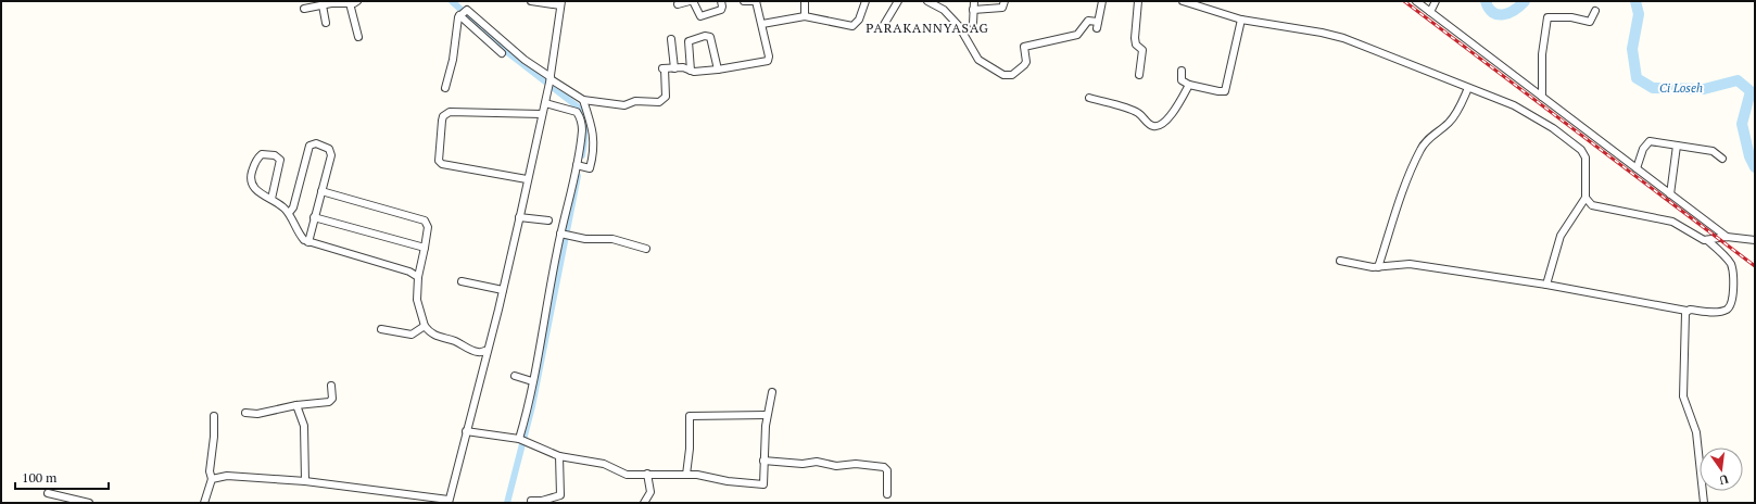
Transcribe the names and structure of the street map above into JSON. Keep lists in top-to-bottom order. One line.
{"districts":["PARAKANNYASAG"],"water":["Ci Loseh"],"scale_bar":"100 m","north":"bottom"}
